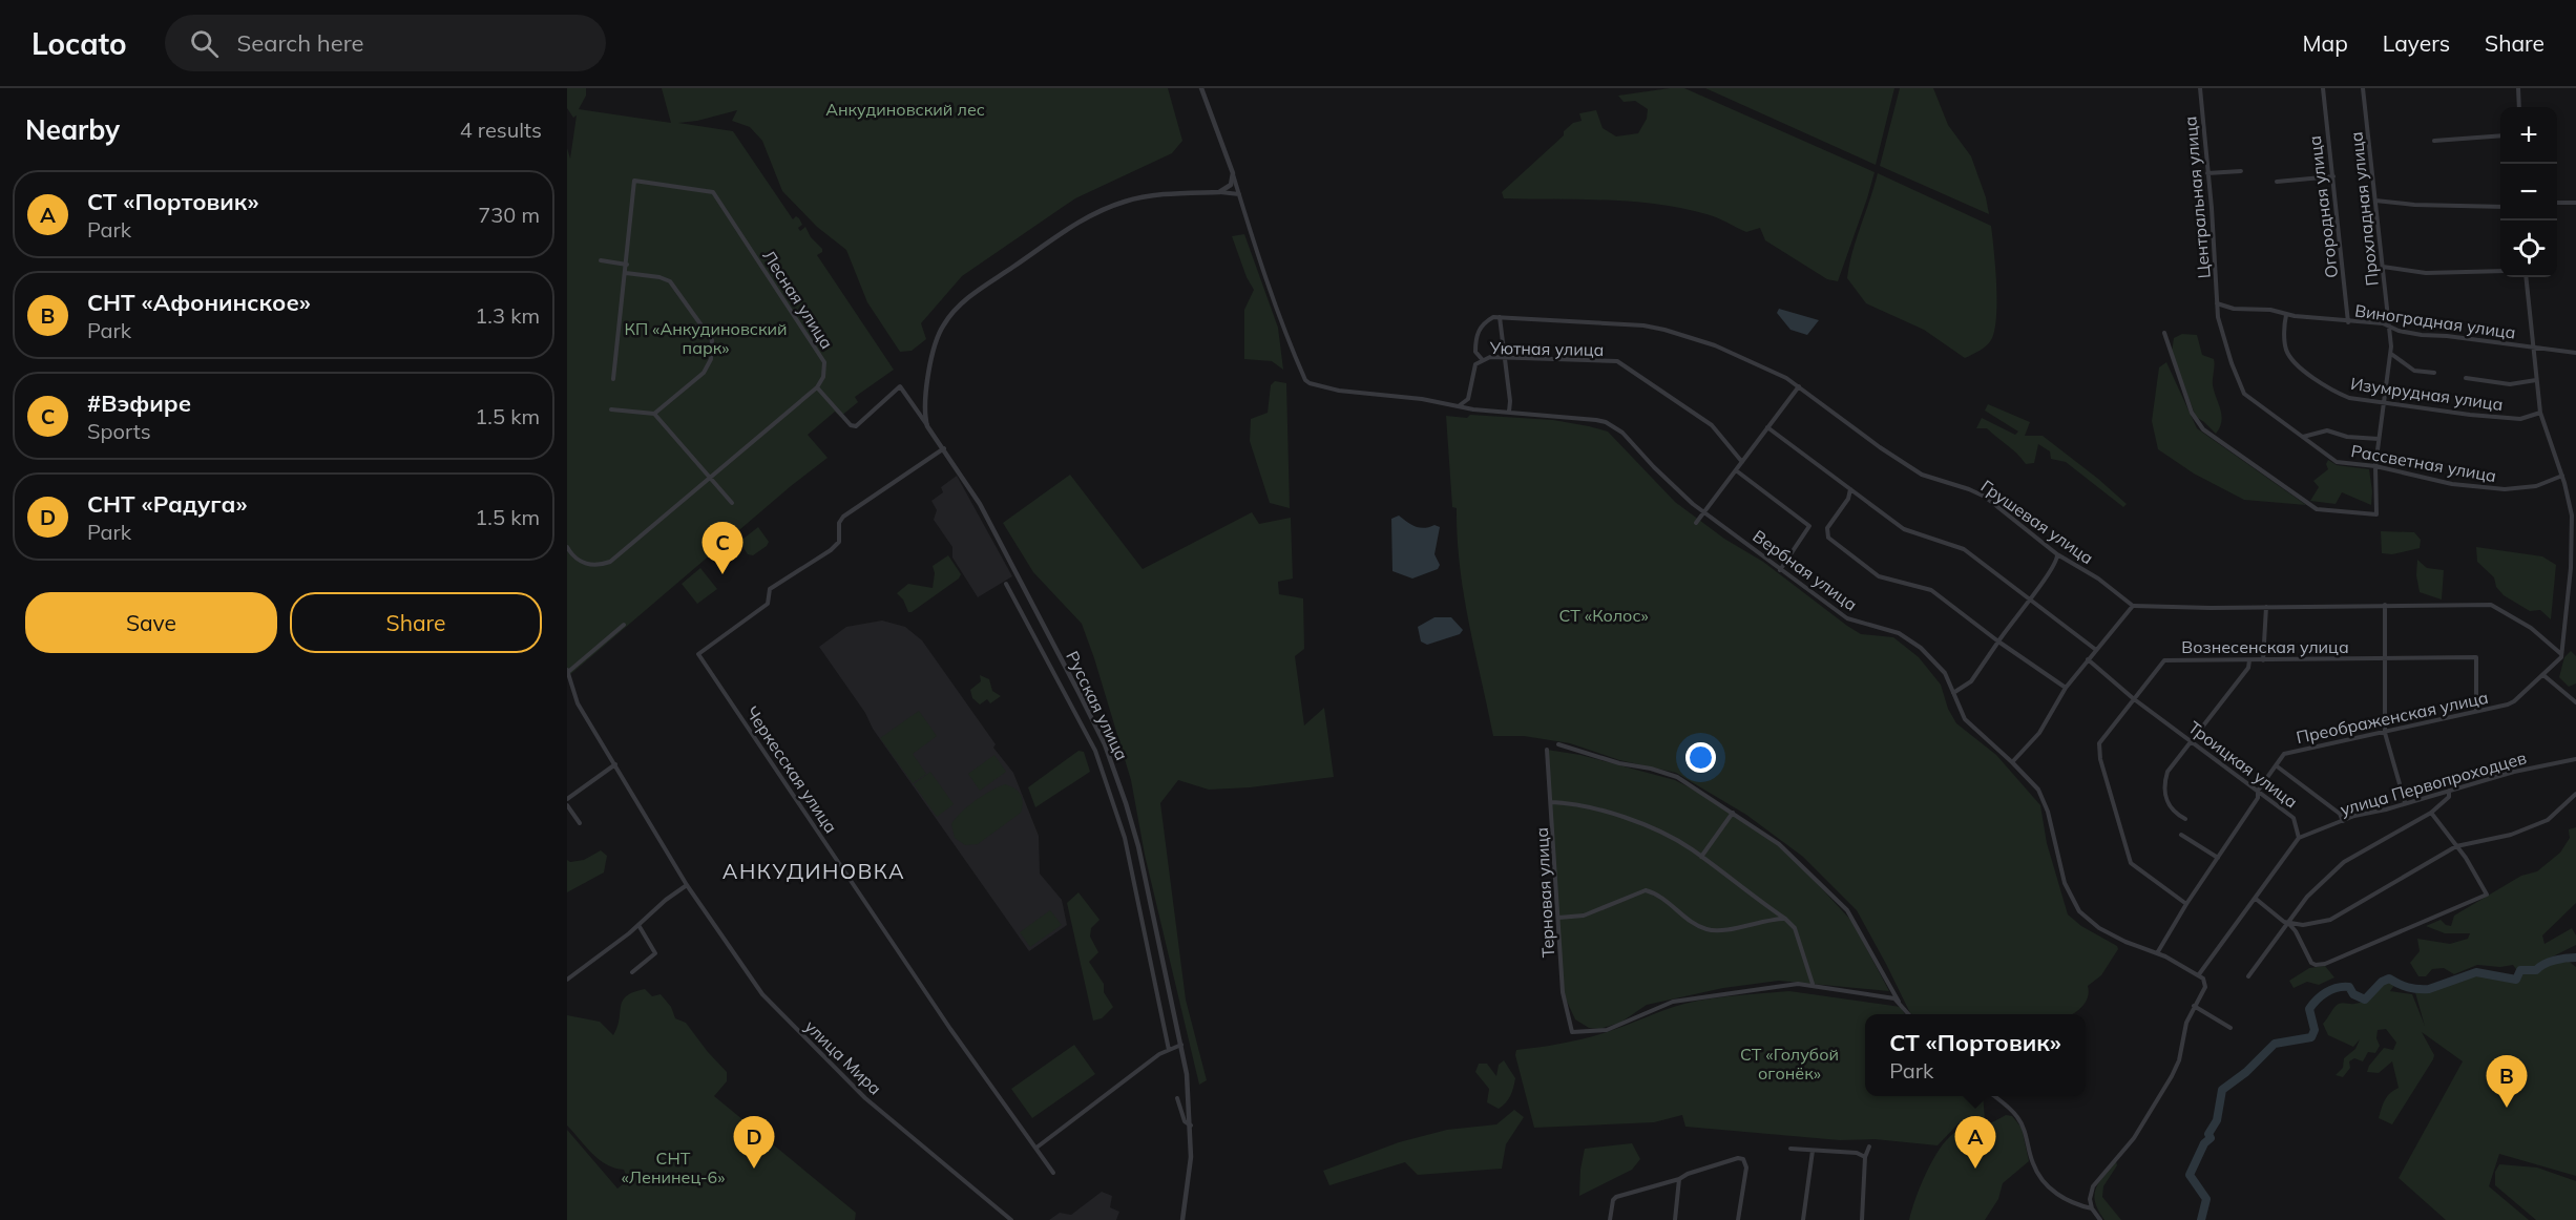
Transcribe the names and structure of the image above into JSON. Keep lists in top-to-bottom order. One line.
{"streets":{"street":["Центральная улица","Огородная улица","Прохладная улица","Лесная улица","Виноградная улица","Уютная улица","Изумрудная улица","Рассветная улица","Грушевая улица","Вербная улица","Вознесенская улица","Русская улица","Преображенская улица","Троицкая улица","Черкесская улица","улица Первопроходцев","Терновая улица","улица Мира"]},"crossings":[["Центральная улица","Виноградная улица"],["Центральная улица","Рассветная улица"],["Огородная улица","Виноградная улица"],["Прохладная улица","Виноградная улица"],["Прохладная улица","Изумрудная улица"],["Прохладная улица","Рассветная улица"],["Виноградная улица","Изумрудная улица"],["Виноградная улица","Рассветная улица"],["Уютная улица","Вербная улица"],["Вербная улица","Преображенская улица"],["Вознесенская улица","Преображенская улица"],["Вознесенская улица","Троицкая улица"],["Русская улица","Черкесская улица"],["Преображенская улица","Троицкая улица"],["Троицкая улица","улица Первопроходцев"]],"districts":["АНКУДИНОВКА"],"parks":["Анкудиновский лес","КП «Анкудиновский парк»","СТ «Колос»","СТ «Голубой огонёк»","СНТ «Ленинец-6»"],"page":{"header":"Locato","search":"Search here","nav":["Map","Layers","Share"],"heading":["Nearby","4 results"],"map_buttons":["+","−"],"list":[{"mark":"A","name":"СТ «Портовик»","note":"Park","value":"730 m"},{"mark":"B","name":"СНТ «Афонинское»","note":"Park","value":"1.3 km"},{"mark":"C","name":"#Вэфире","note":"Sports","value":"1.5 km"},{"mark":"D","name":"СНТ «Радуга»","note":"Park","value":"1.5 km"}],"pins":["C","B","A","D"],"buttons":["Save","Share"],"popup":["СТ «Портовик»","Park"]}}
